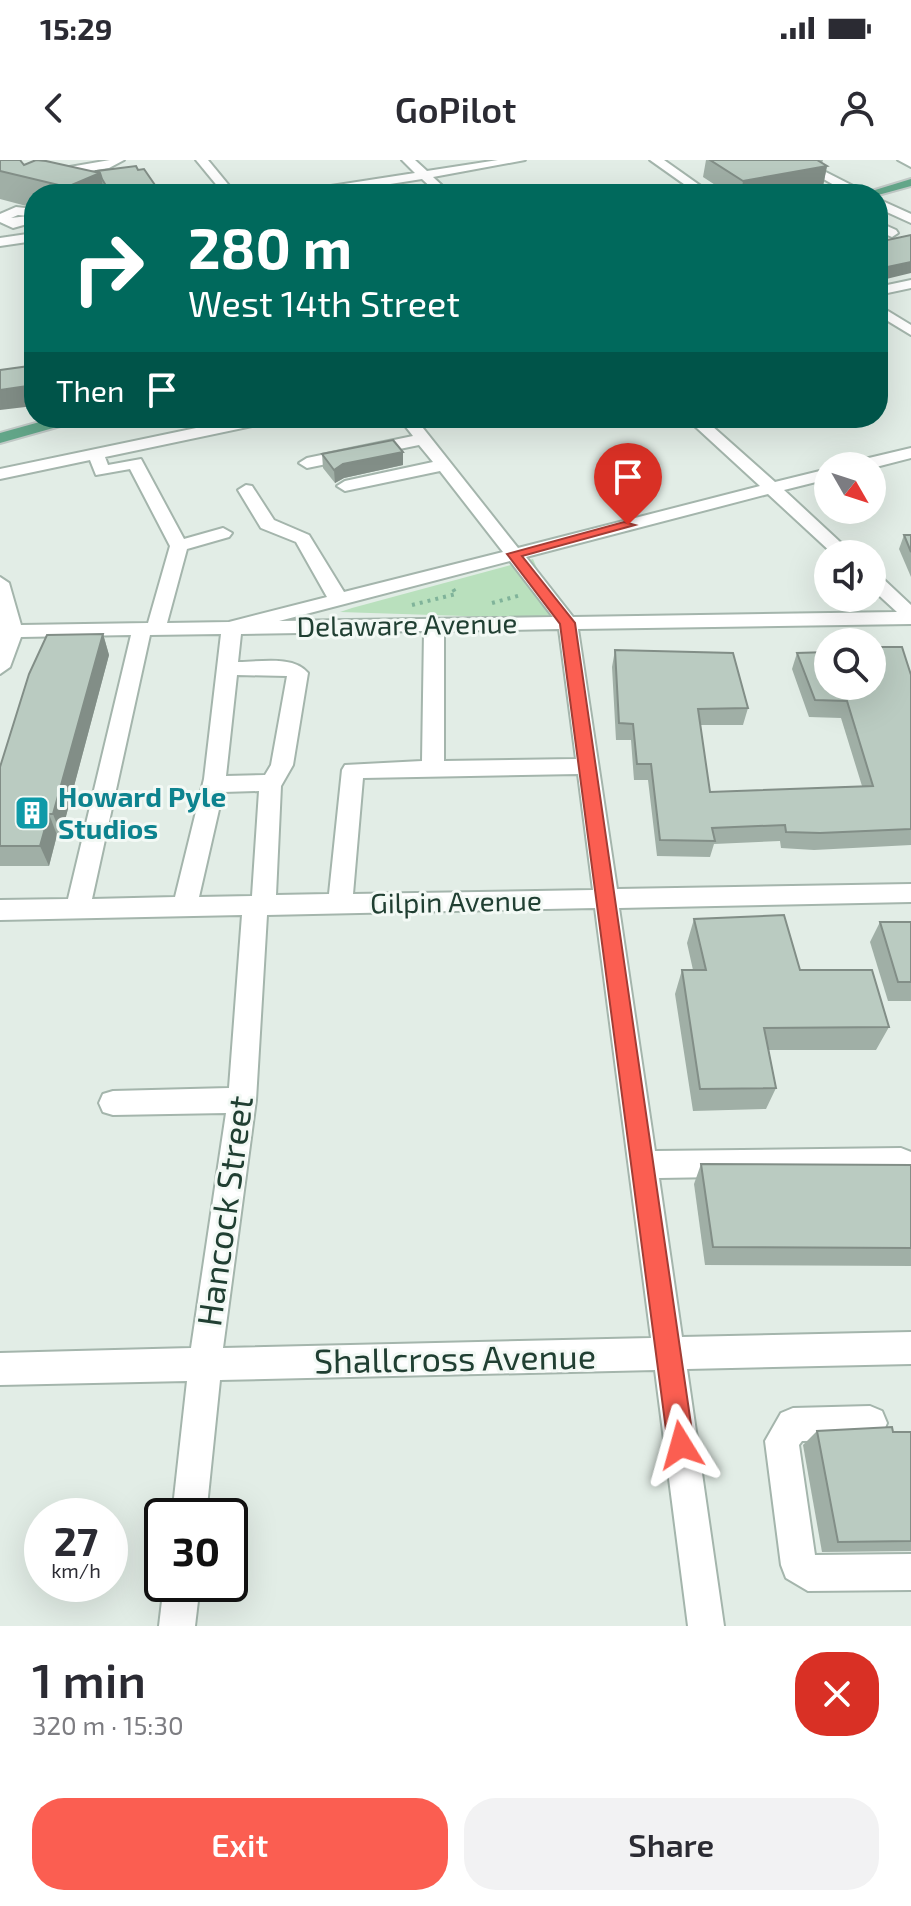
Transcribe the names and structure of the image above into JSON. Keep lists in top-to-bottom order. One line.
{"streets":{"street":["Delaware Avenue","Gilpin Avenue","Hancock Street","Shallcross Avenue"]},"crossings":[["Gilpin Avenue","Hancock Street"],["Hancock Street","Shallcross Avenue"]],"places":{"building":["Howard Pyle Studios"]},"north":"bottom right","page":{"status":"15:29","header":"GoPilot","turn":["280 m","West 14th Street"],"then":"Then","speed":"27 km/h","limit":"30","heading":["1 min","320 m · 15:30"],"buttons":["Exit","Share"]}}
